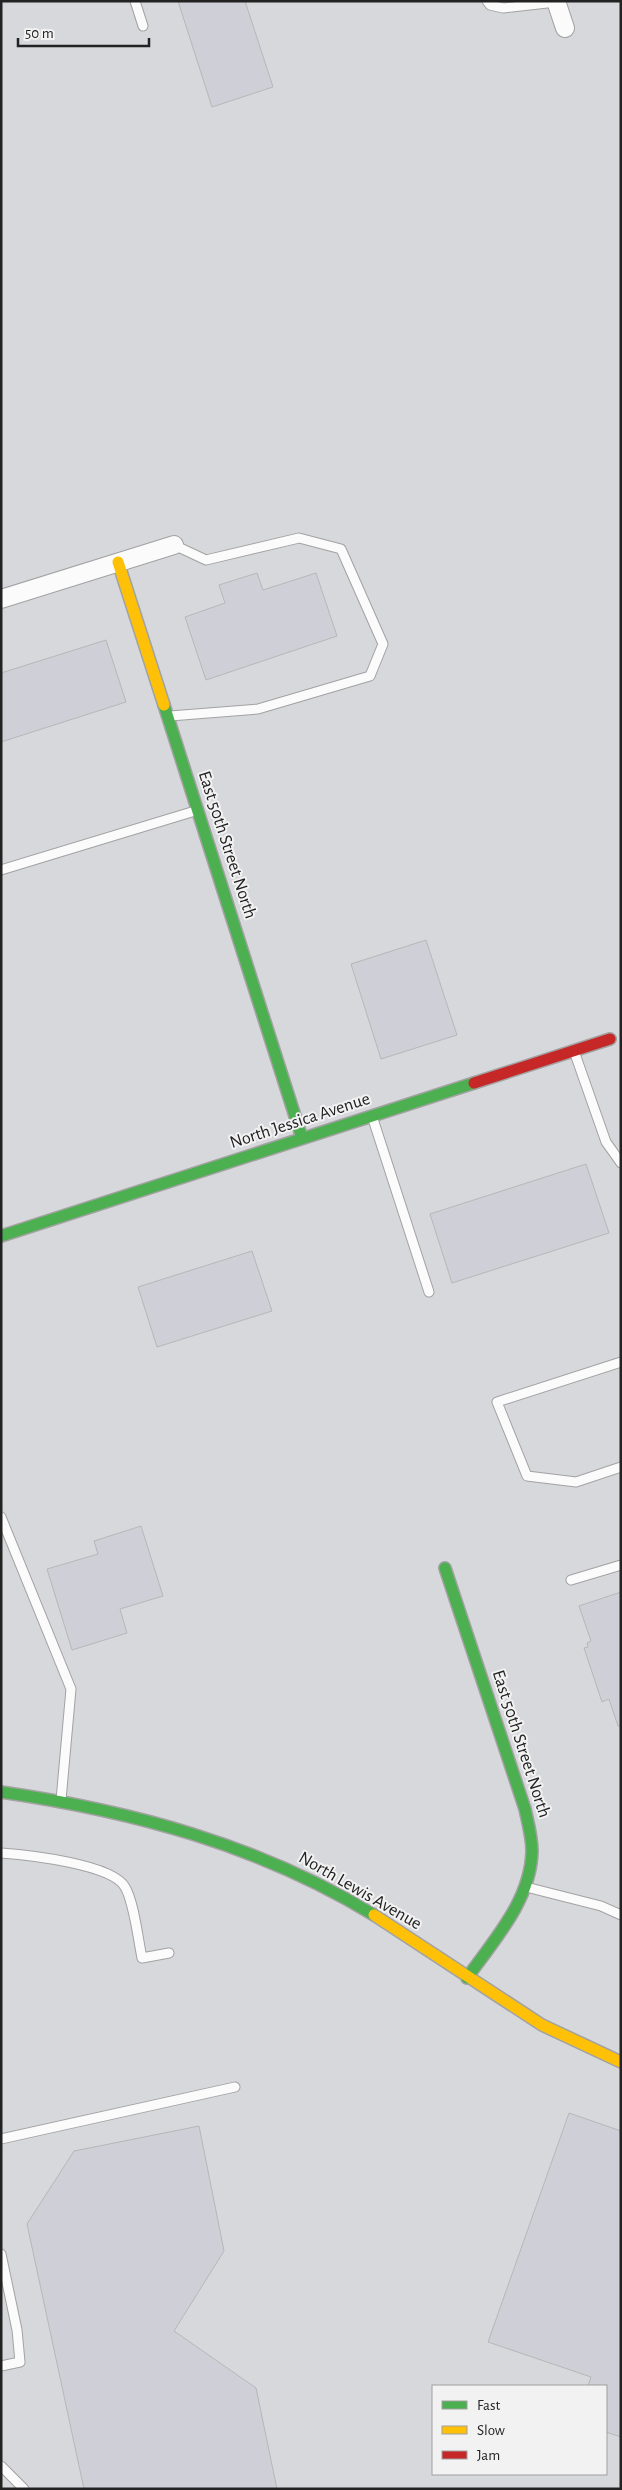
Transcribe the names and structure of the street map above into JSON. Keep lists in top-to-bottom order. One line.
{"streets":{"street":["East 50th Street North","North Jessica Avenue","North Lewis Avenue"]},"crossings":[["East 50th Street North","North Jessica Avenue"],["East 50th Street North","North Lewis Avenue"]],"legend":["Fast","Slow","Jam"],"scale_bar":"50 m"}
